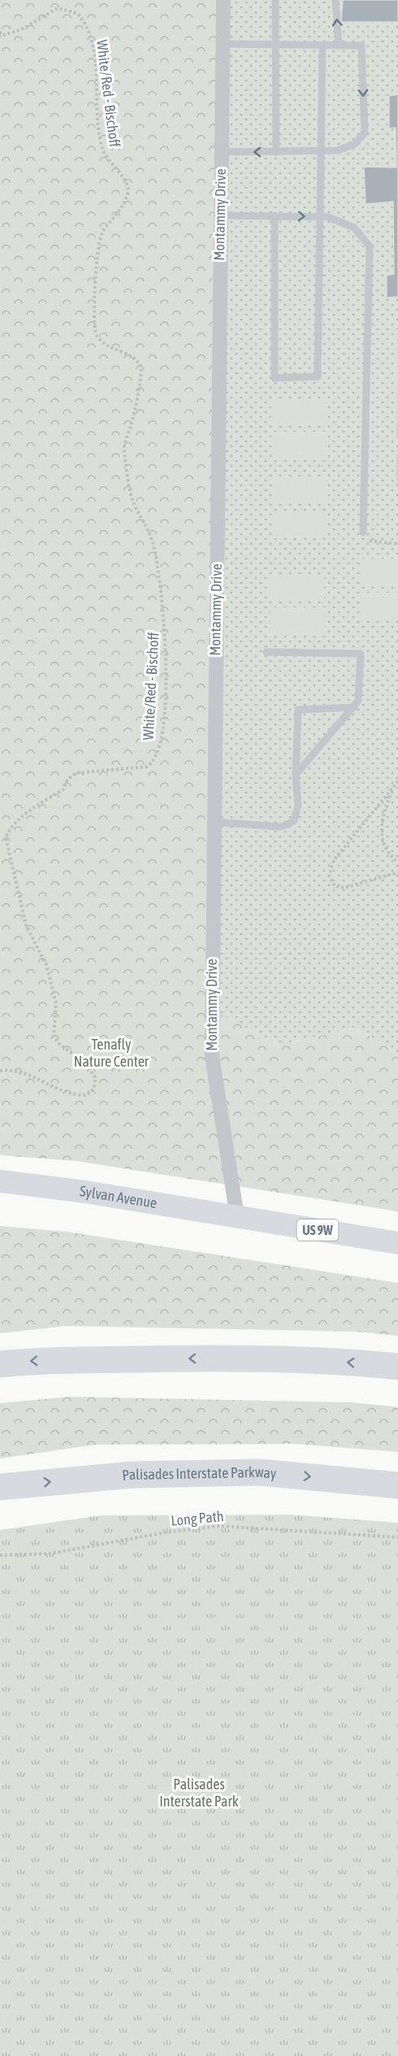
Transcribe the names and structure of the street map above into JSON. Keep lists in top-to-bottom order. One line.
{"streets":{"highway":["Palisades Interstate Parkway"],"main road":["Sylvan Avenue","US 9W"],"street":["Montammy Drive"],"path":["White/Red - Bischoff","Long Path"]},"crossings":[["Montammy Drive","Sylvan Avenue"],["Montammy Drive","US 9W"],["Sylvan Avenue","US 9W"]],"parks":["Tenafly Nature Center","Palisades Interstate Park"]}
